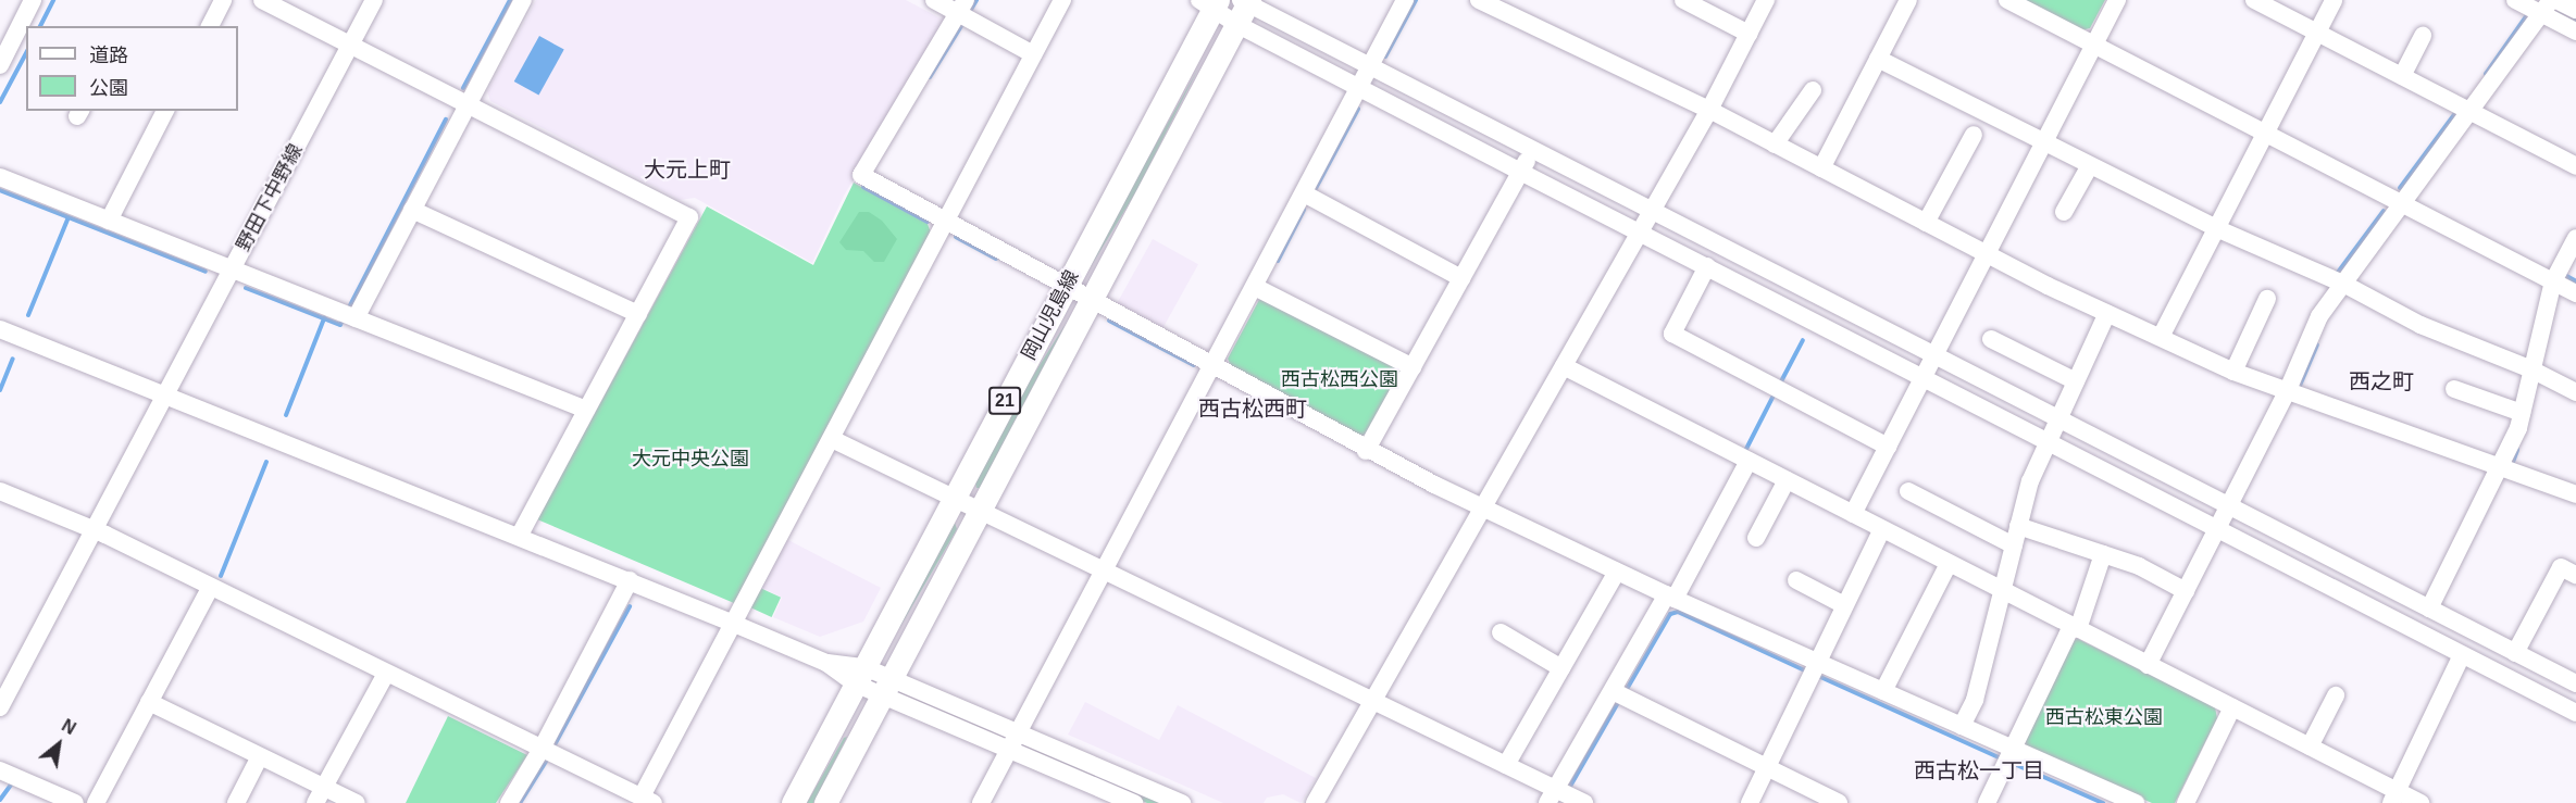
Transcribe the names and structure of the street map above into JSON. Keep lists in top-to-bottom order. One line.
{"streets":{"main road":["岡山児島線","21"],"street":["野田下中野線"]},"districts":["大元上町","西之町","西古松西町","西古松一丁目"],"parks":["西古松西公園","大元中央公園","西古松東公園"],"legend":["道路","公園"],"north":"top right"}
